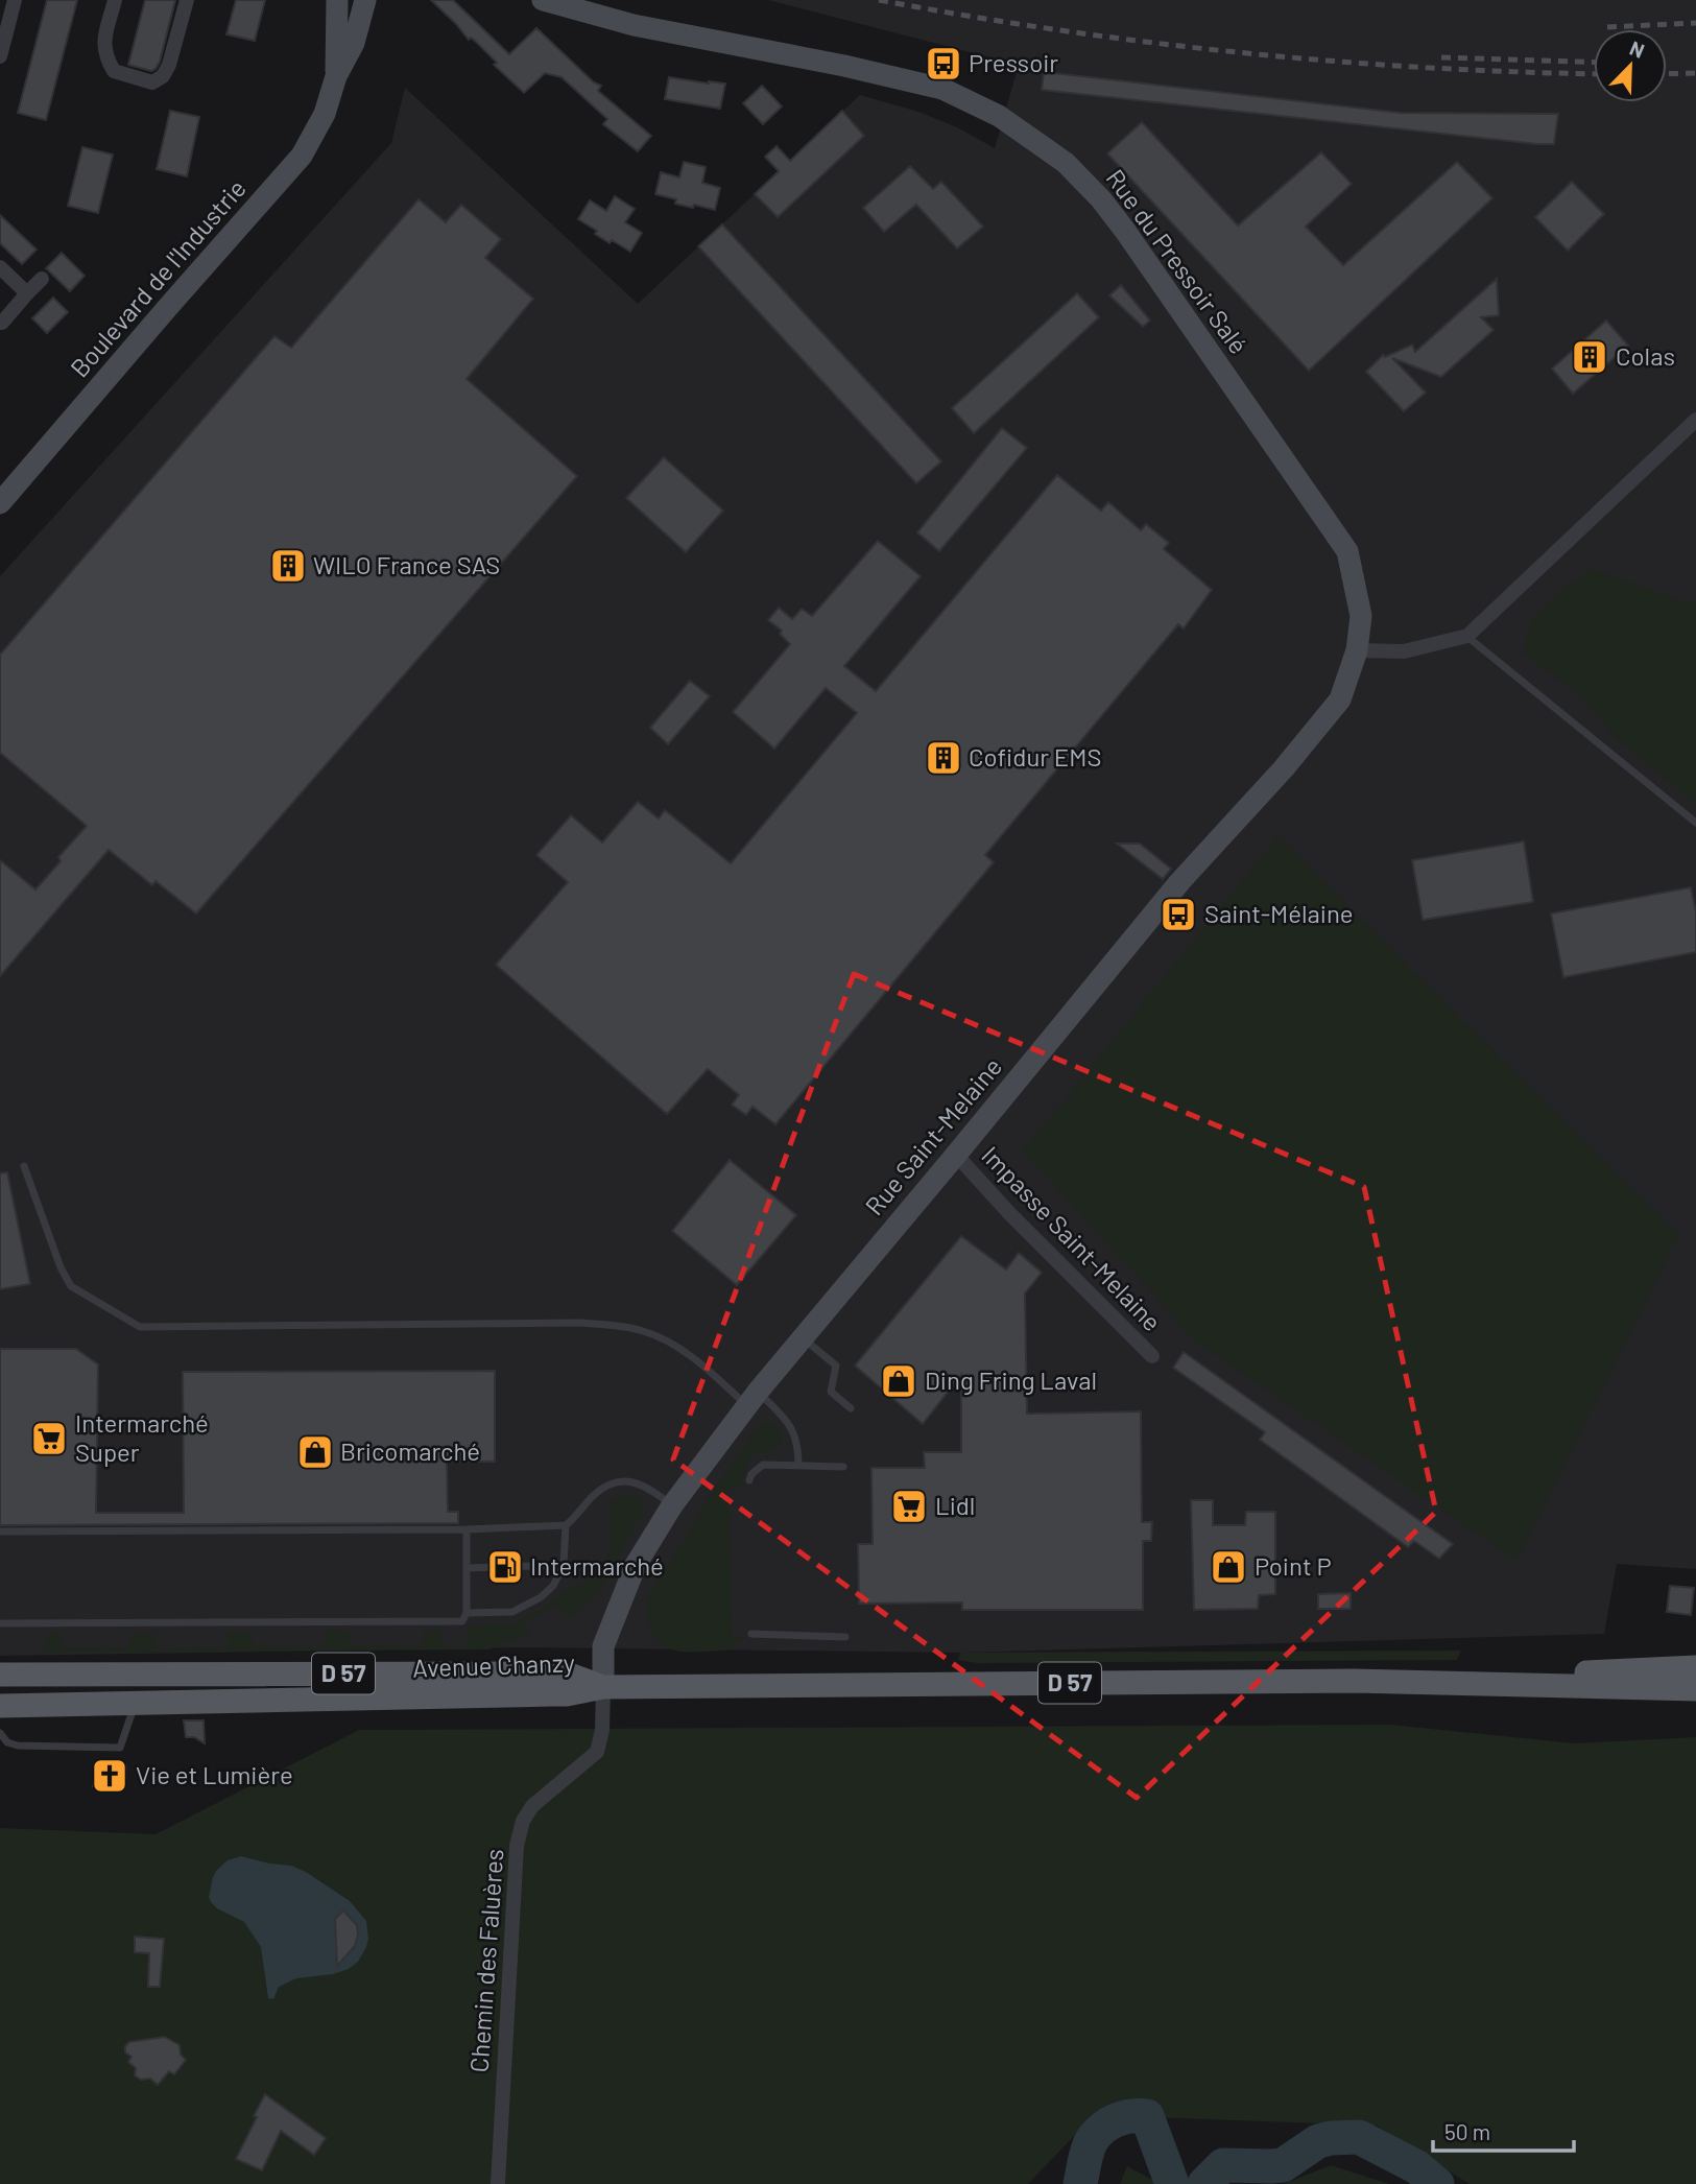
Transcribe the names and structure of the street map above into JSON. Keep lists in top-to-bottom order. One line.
{"streets":{"main road":["Rue du Pressoir Salé","Boulevard de l'Industrie","Rue Saint-Melaine","Avenue Chanzy","D 57"],"street":["Impasse Saint-Melaine","Chemin des Faluères"]},"crossings":[["Rue du Pressoir Salé","Rue Saint-Melaine"],["Rue Saint-Melaine","Impasse Saint-Melaine"],["Rue Saint-Melaine","Avenue Chanzy"],["Rue Saint-Melaine","D 57"],["Rue Saint-Melaine","Chemin des Faluères"],["Avenue Chanzy","D 57"],["Avenue Chanzy","Chemin des Faluères"],["D 57","Chemin des Faluères"]],"places":{"bus stop":["Pressoir","Saint-Mélaine"],"building":["Colas","WILO France SAS","Cofidur EMS"],"shop":["Ding Fring Laval","Bricomarché","Point P"],"supermarket":["Intermarché Super","Lidl"],"fuel station":["Intermarché"],"church":["Vie et Lumière"]},"scale_bar":"50 m","north":"top right"}
